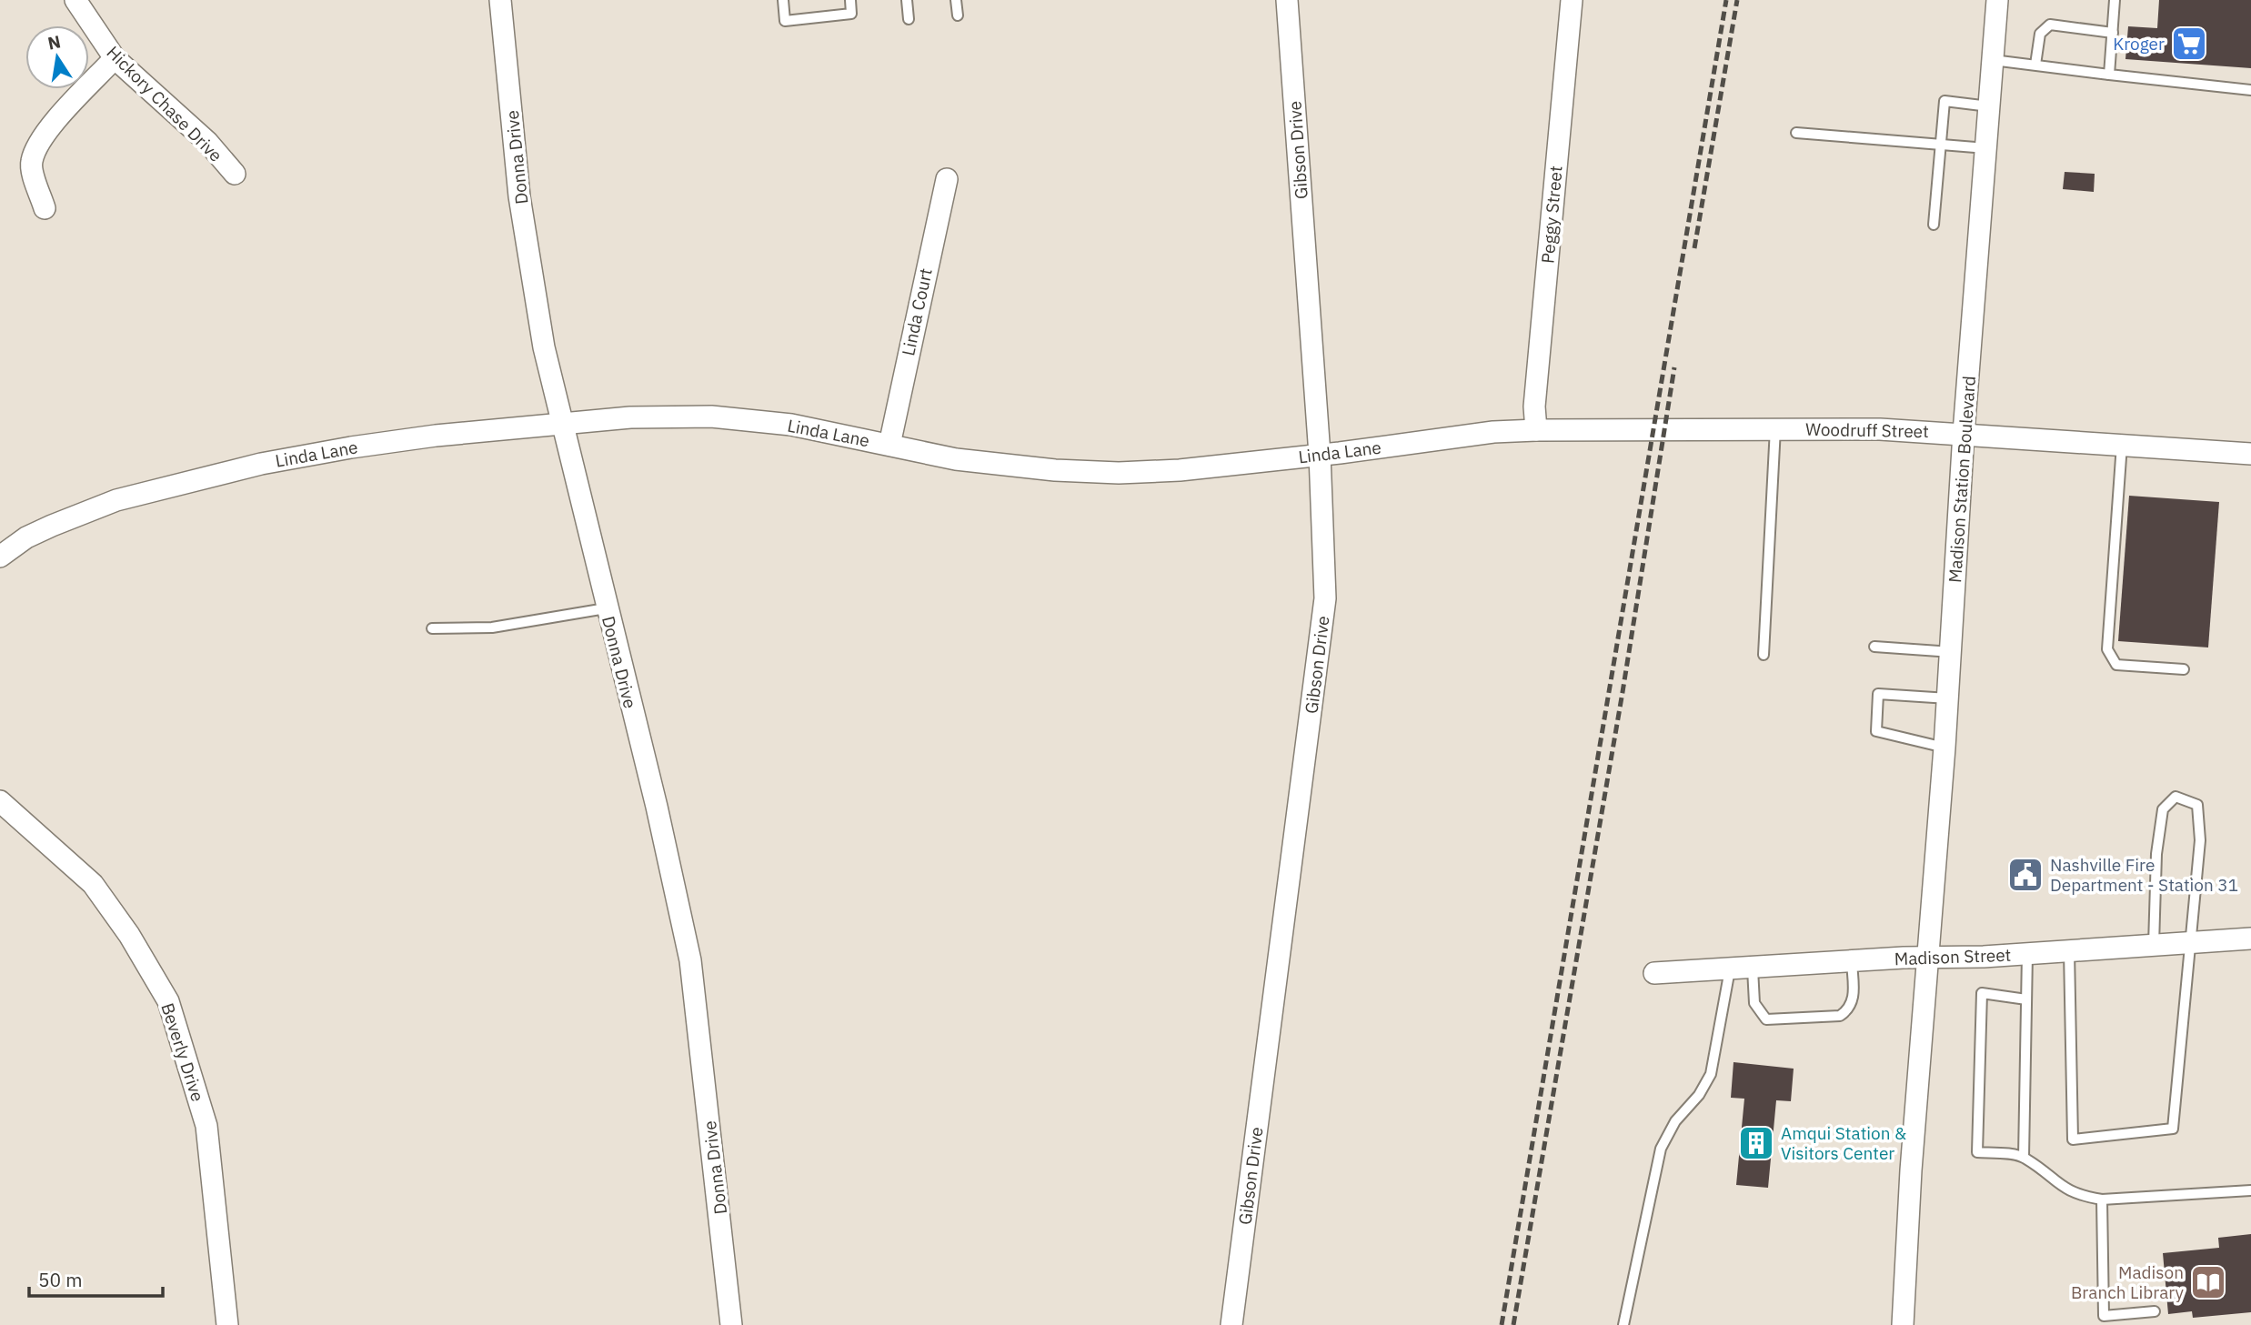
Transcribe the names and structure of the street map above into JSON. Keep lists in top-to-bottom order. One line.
{"streets":{"street":["Hickory Chase Drive","Gibson Drive","Donna Drive","Peggy Street","Linda Court","Woodruff Street","Linda Lane","Madison Station Boulevard","Madison Street","Beverly Drive"]},"crossings":[["Gibson Drive","Linda Lane"],["Donna Drive","Linda Lane"],["Peggy Street","Linda Lane"],["Linda Court","Linda Lane"],["Woodruff Street","Linda Lane"],["Woodruff Street","Madison Station Boulevard"],["Madison Station Boulevard","Madison Street"]],"places":{"supermarket":["Kroger"],"public building":["Nashville Fire Department - Station 31"],"building":["Amqui Station & Visitors Center"],"library":["Madison Branch Library"]},"scale_bar":"50 m","north":"top"}
